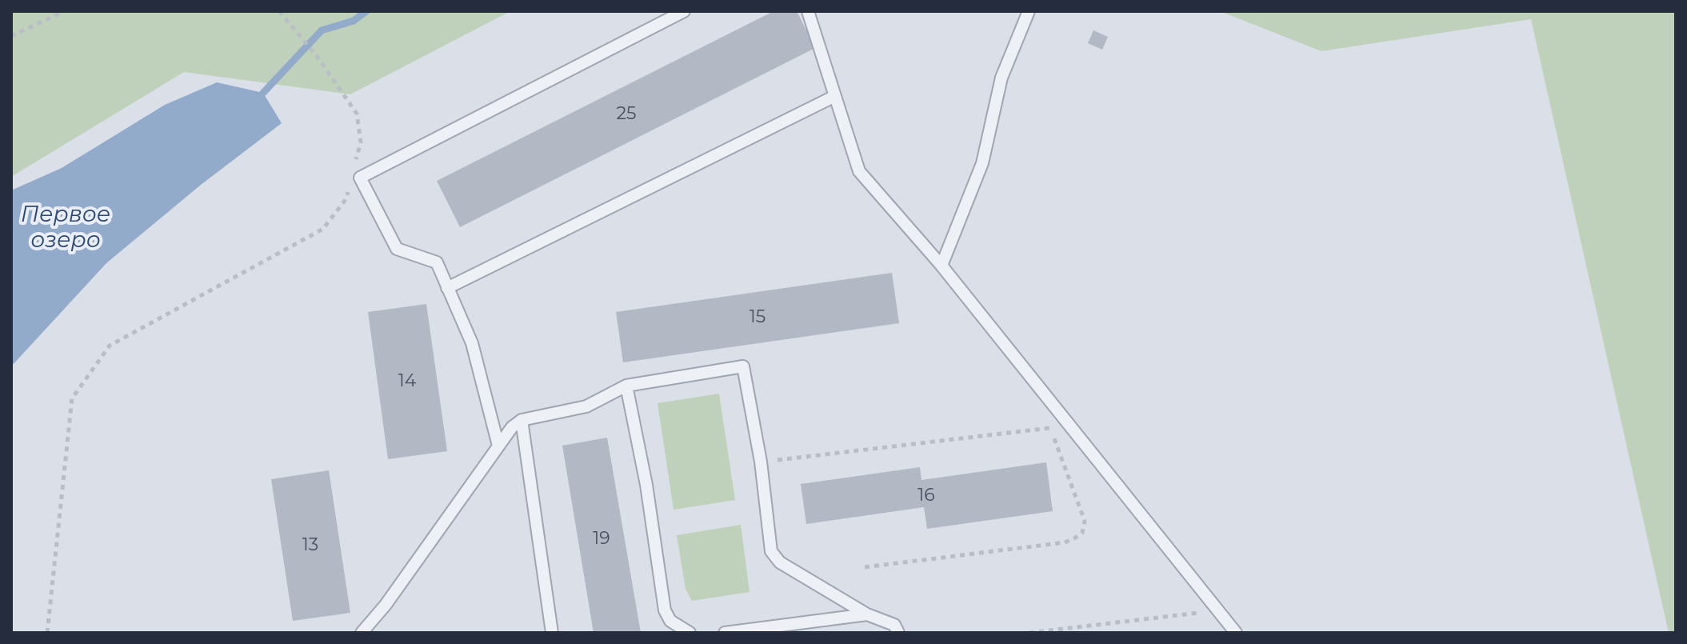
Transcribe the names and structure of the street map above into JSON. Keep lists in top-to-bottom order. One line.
{"water":["Первое озеро"],"house_numbers":["25","15","14","16","19","13"]}
